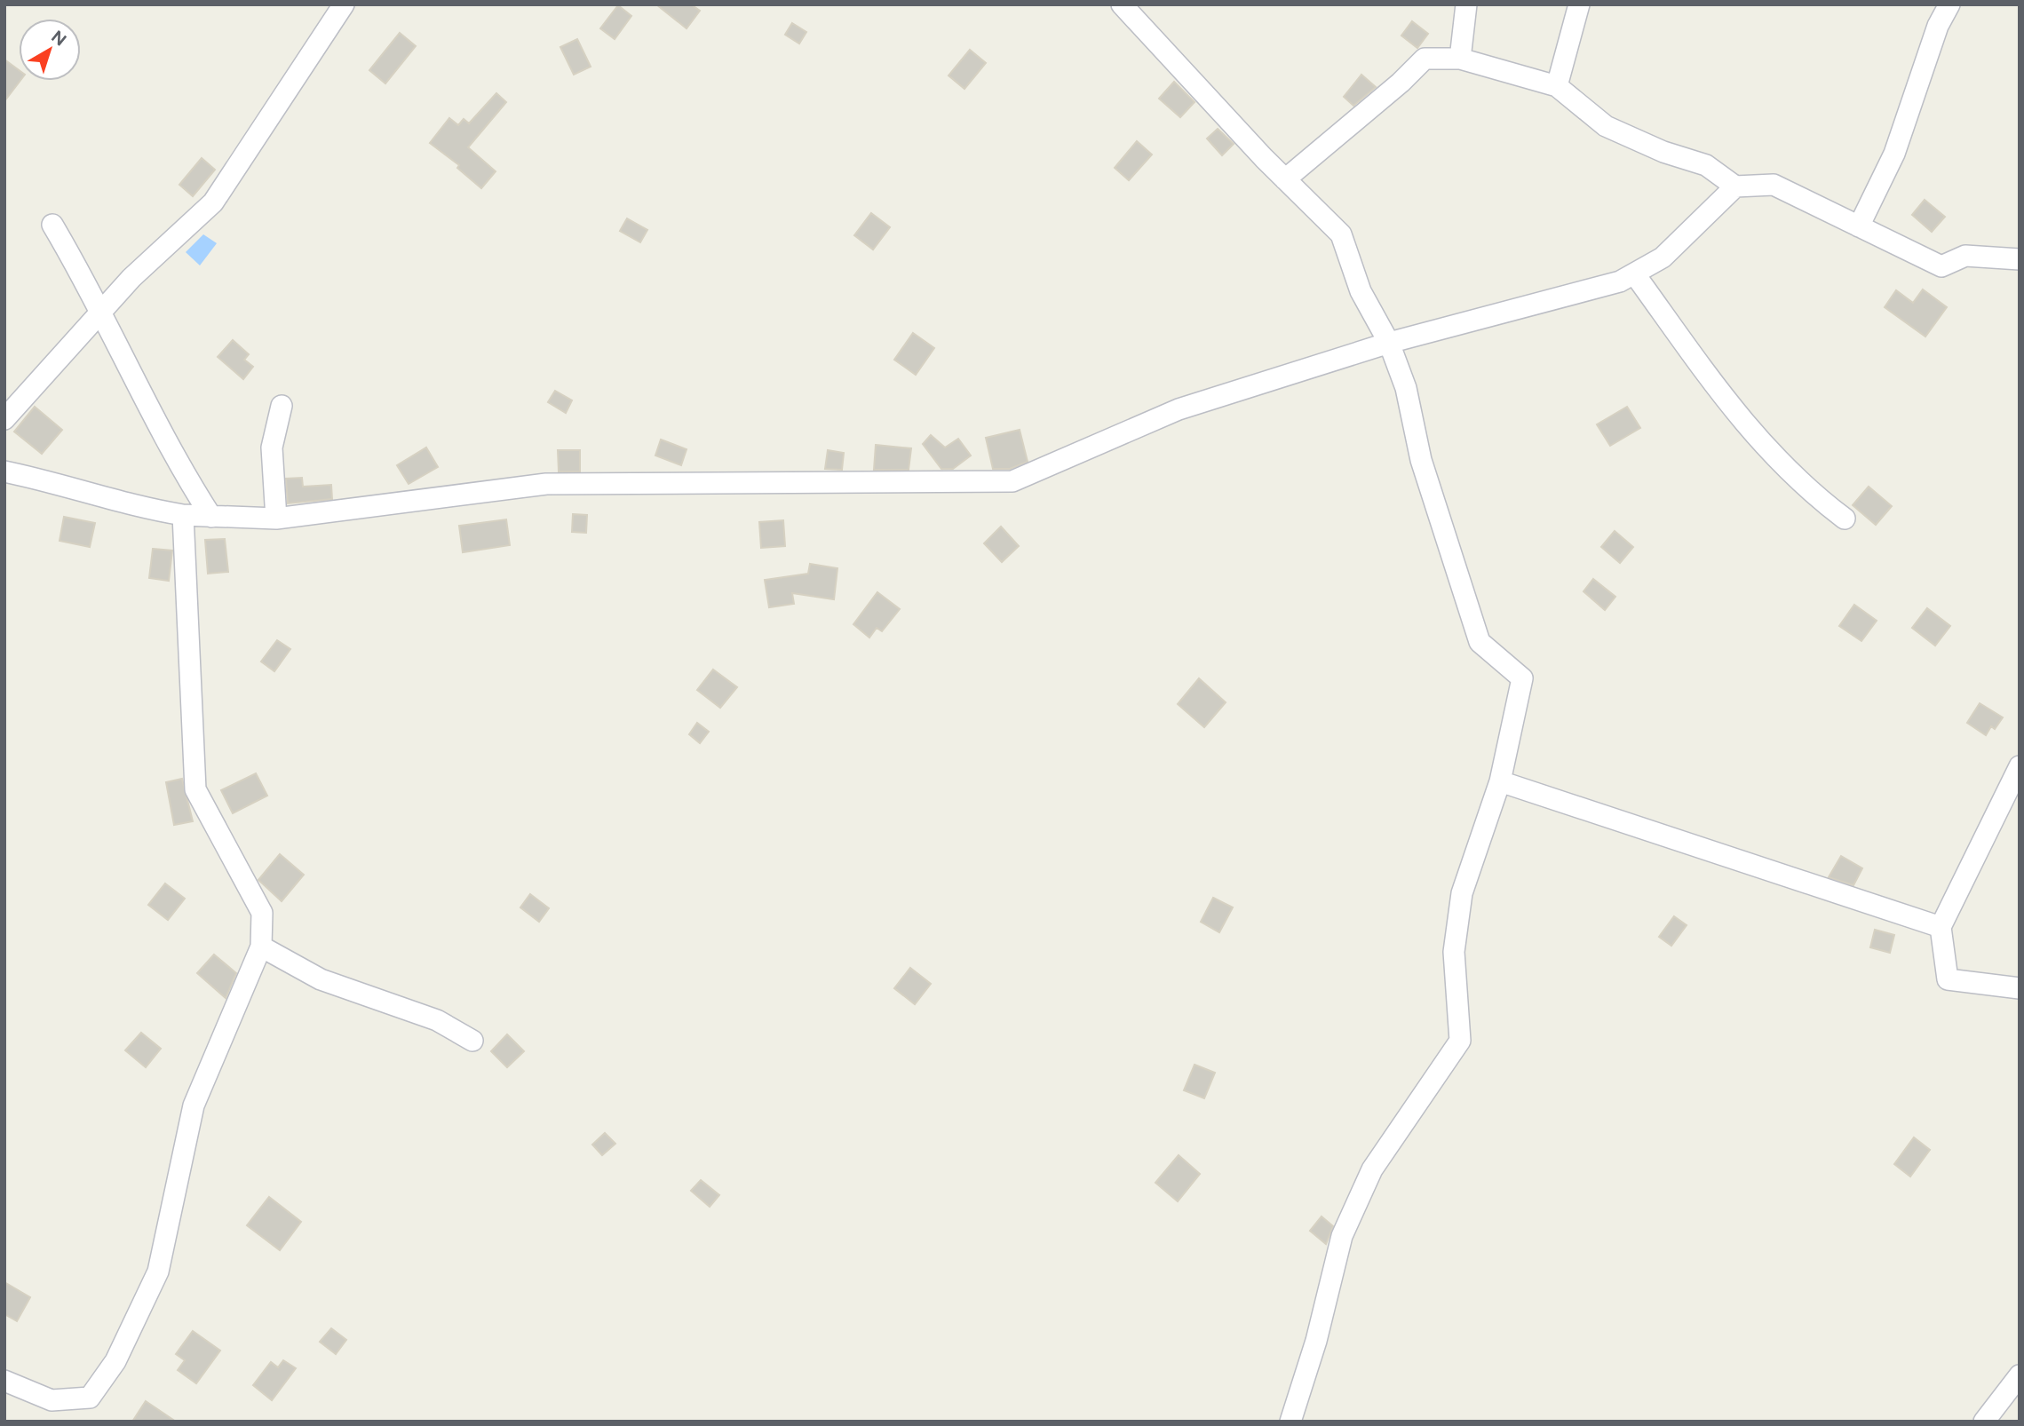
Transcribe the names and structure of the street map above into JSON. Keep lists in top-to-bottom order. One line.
{"north":"top right"}
